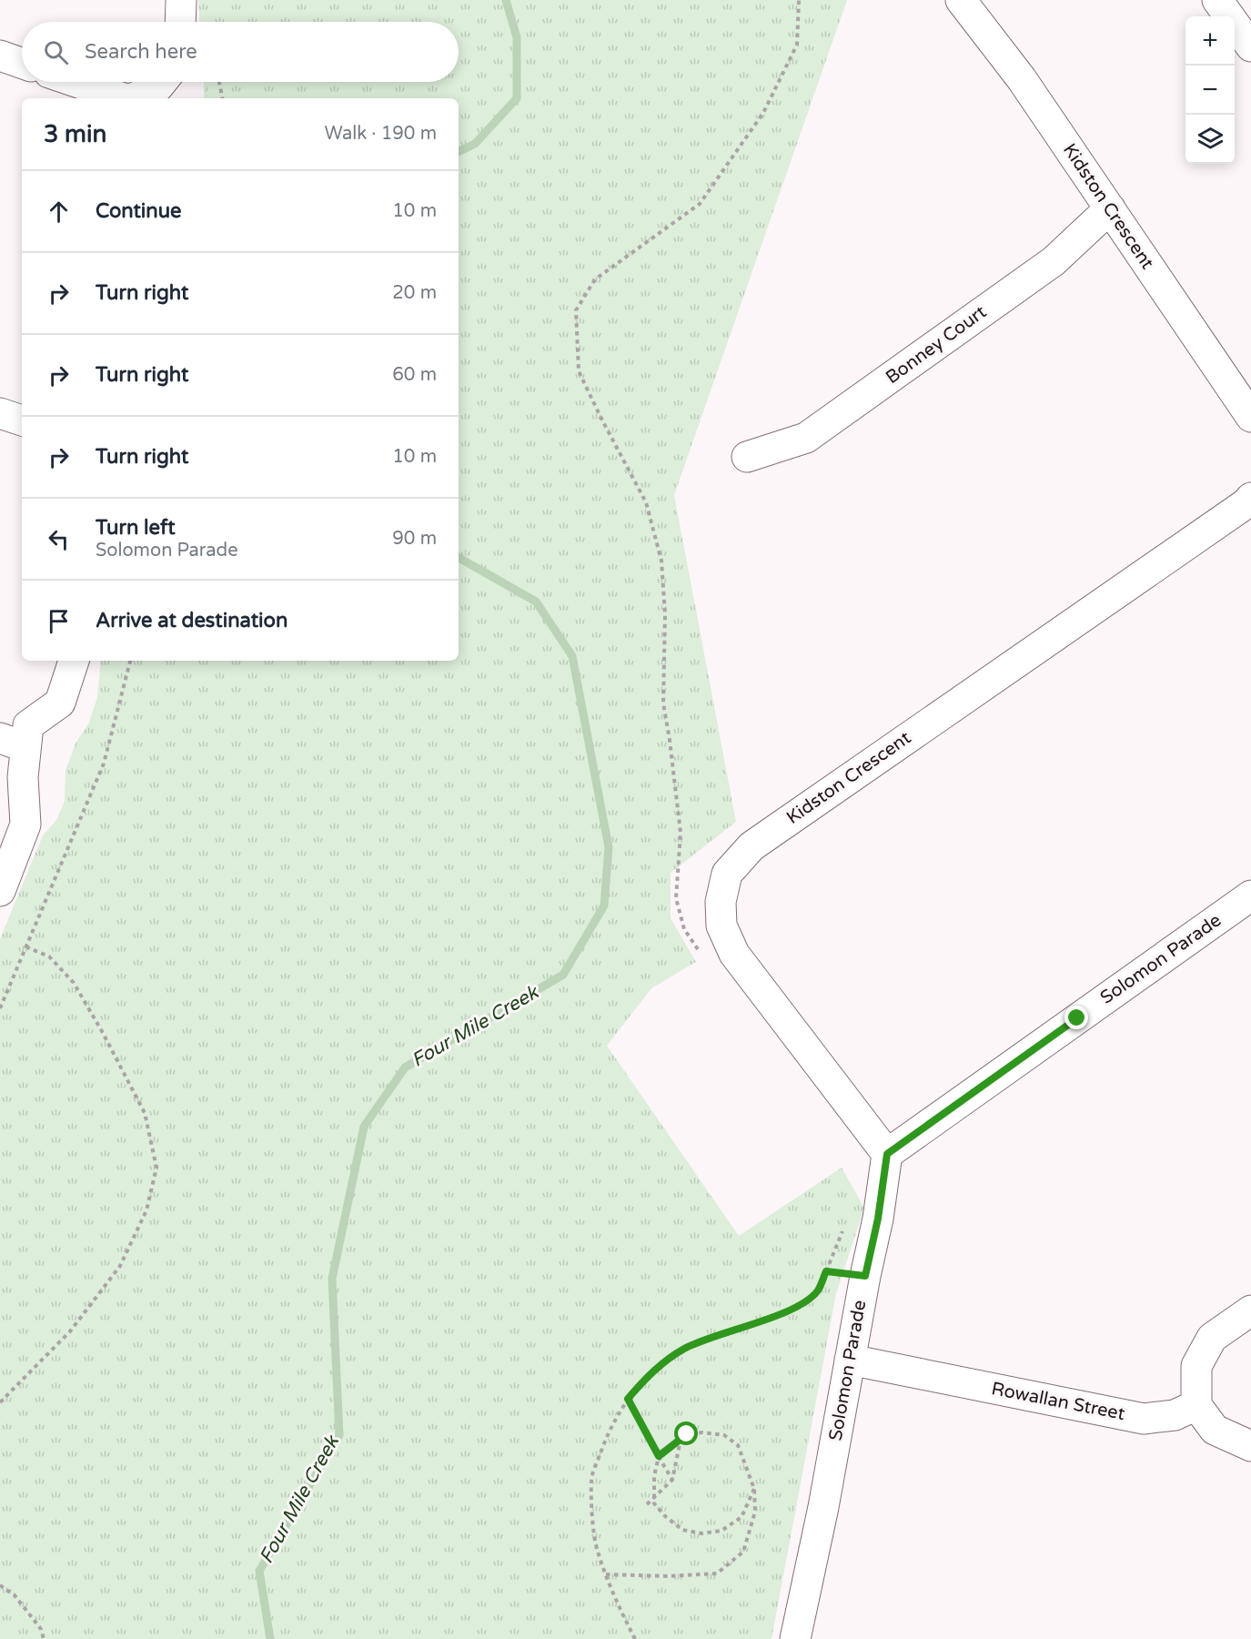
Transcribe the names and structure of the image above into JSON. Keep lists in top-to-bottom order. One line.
{"streets":{"street":["Kidston Crescent","Bonney Court","Solomon Parade","Rowallan Street"]},"crossings":[["Kidston Crescent","Bonney Court"],["Kidston Crescent","Solomon Parade"],["Solomon Parade","Rowallan Street"]],"water":["Four Mile Creek"],"page":{"map_buttons":["+","−"],"search":"Search here","heading":["3 min","Walk · 190 m"],"list":[["Continue","10 m"],["Turn right","20 m"],["Turn right","60 m"],["Turn right","10 m"],["Turn left","Solomon Parade","90 m"],"Arrive at destination"]}}
